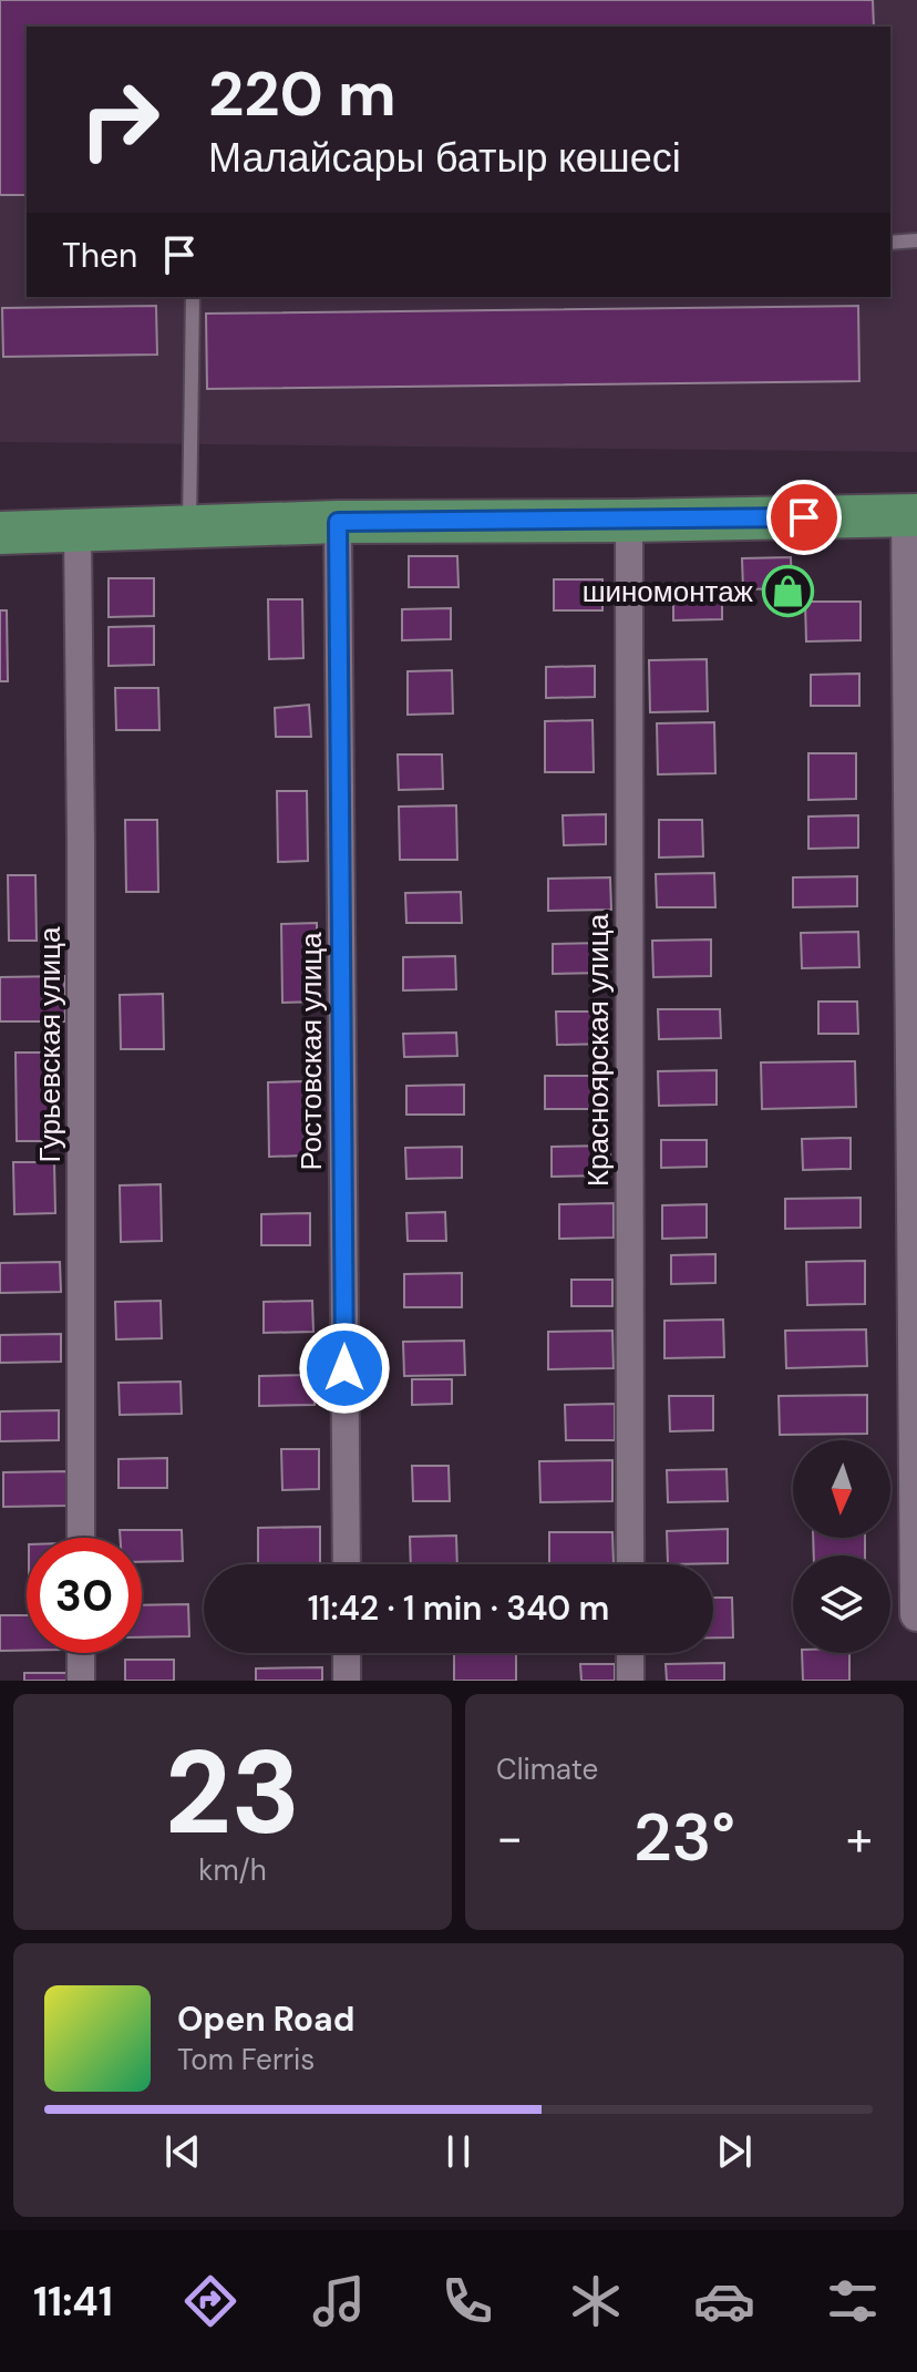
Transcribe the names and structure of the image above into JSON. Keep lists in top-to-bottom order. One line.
{"streets":{"street":["Гурьевская улица","Красноярская улица","Ростовская улица"]},"places":{"shop":["шиномонтаж"]},"north":"bottom","page":{"turn":["220 m","Малайсары батыр көшесі"],"then":"Then","limit":"30","trip":"11:42 · 1 min · 340 m","tile":[["23","km/h"],"Climate"],"heat":["−","23°","+"],"song":["Open Road","Tom Ferris"],"tabs":"11:41"}}
